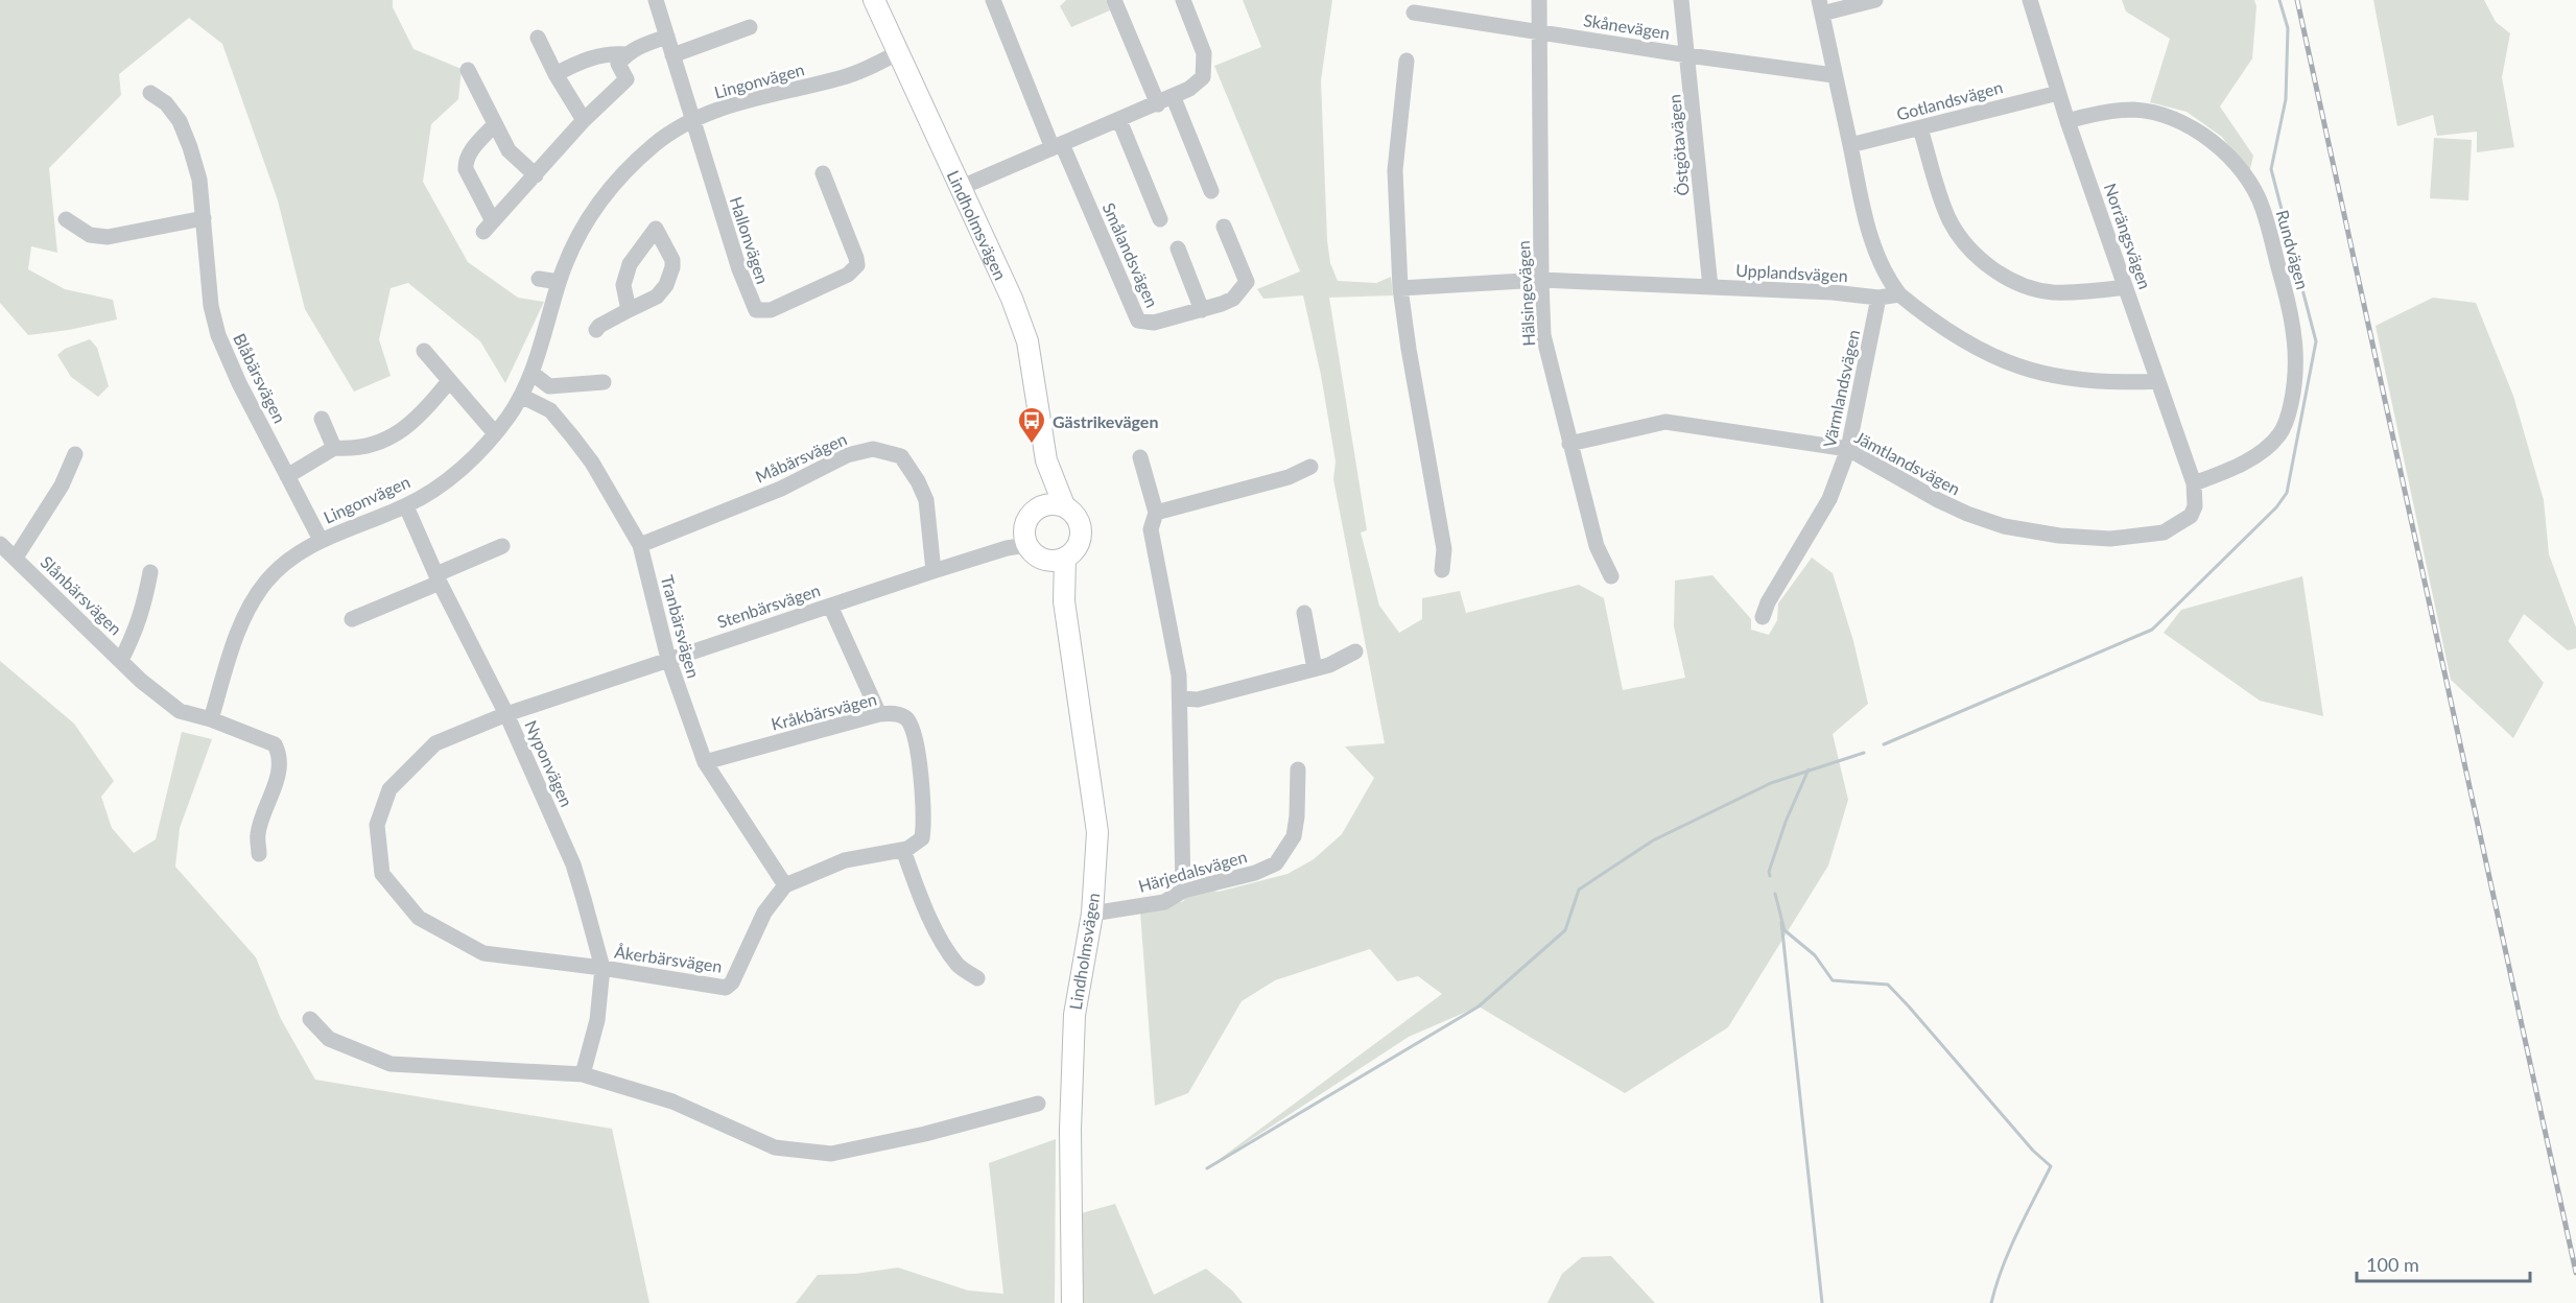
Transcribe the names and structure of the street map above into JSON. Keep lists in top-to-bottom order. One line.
{"streets":{"main road":["Lindholmsvägen"],"street":["Skånevägen","Lingonvägen","Gotlandsvägen","Östgötavägen","Norrängsvägen","Hallonvägen","Rundvägen","Smålandsvägen","Upplandsvägen","Hälsingevägen","Blåbärsvägen","Värmlandsvägen","Måbärsvägen","Jämtlandsvägen","Slånbärsvägen","Stenbärsvägen","Tranbärsvägen","Kråkbärsvägen","Nyponvägen","Härjedalsvägen","Åkerbärsvägen"]},"crossings":[["Skånevägen","Östgötavägen"],["Skånevägen","Hälsingevägen"],["Lingonvägen","Lindholmsvägen"],["Lingonvägen","Hallonvägen"],["Lingonvägen","Blåbärsvägen"],["Lingonvägen","Slånbärsvägen"],["Lingonvägen","Tranbärsvägen"],["Lingonvägen","Nyponvägen"],["Gotlandsvägen","Norrängsvägen"],["Östgötavägen","Upplandsvägen"],["Lindholmsvägen","Stenbärsvägen"],["Lindholmsvägen","Härjedalsvägen"],["Norrängsvägen","Rundvägen"],["Norrängsvägen","Jämtlandsvägen"],["Rundvägen","Jämtlandsvägen"],["Upplandsvägen","Hälsingevägen"],["Upplandsvägen","Värmlandsvägen"],["Hälsingevägen","Jämtlandsvägen"],["Värmlandsvägen","Jämtlandsvägen"],["Måbärsvägen","Stenbärsvägen"],["Måbärsvägen","Tranbärsvägen"],["Stenbärsvägen","Tranbärsvägen"],["Stenbärsvägen","Nyponvägen"],["Stenbärsvägen","Åkerbärsvägen"],["Tranbärsvägen","Kråkbärsvägen"],["Tranbärsvägen","Åkerbärsvägen"],["Kråkbärsvägen","Åkerbärsvägen"],["Nyponvägen","Åkerbärsvägen"]],"places":{"bus stop":["Gästrikevägen"]},"scale_bar":"100 m"}
